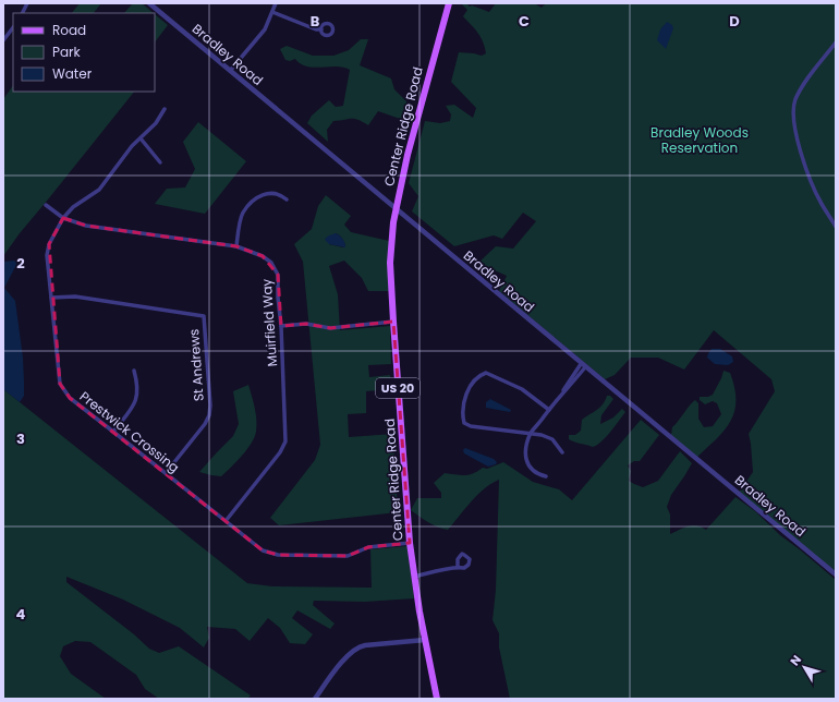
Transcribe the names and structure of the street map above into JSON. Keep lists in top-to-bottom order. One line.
{"streets":{"main road":["Center Ridge Road","US 20"],"street":["Bradley Road","Muirfield Way","St Andrews","Prestwick Crossing"]},"crossings":[["Bradley Road","Center Ridge Road"],["Center Ridge Road","Prestwick Crossing"],["Muirfield Way","Prestwick Crossing"],["St Andrews","Prestwick Crossing"]],"parks":["Bradley Woods Reservation"],"legend":["Road","Park","Water"],"north":"top left","grid":{"columns":["B","C","D"],"rows":["2","3","4"]}}
